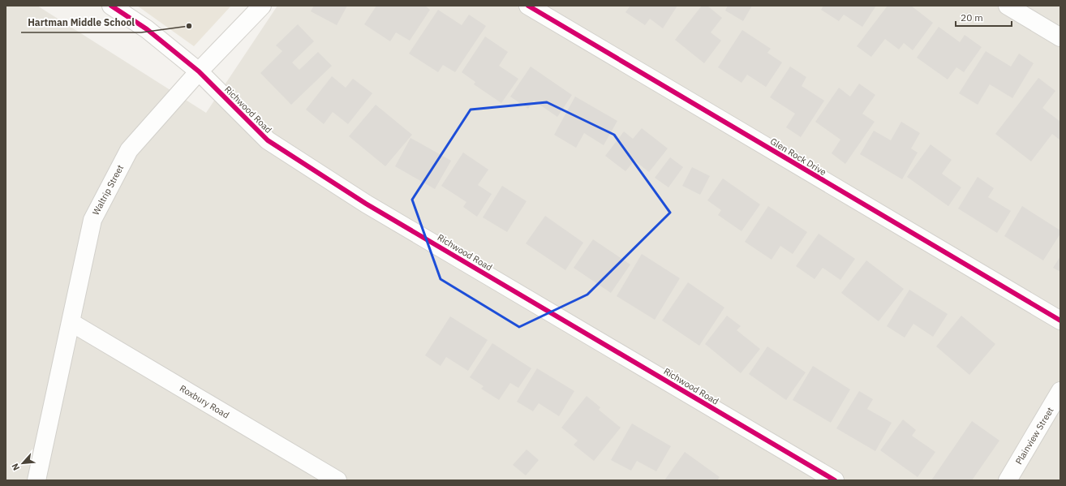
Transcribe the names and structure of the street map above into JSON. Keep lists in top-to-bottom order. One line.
{"streets":{"street":["Richwood Road","Glen Rock Drive","Waltrip Street","Roxbury Road","Plainview Street"]},"crossings":[["Richwood Road","Waltrip Street"],["Waltrip Street","Roxbury Road"]],"places":["Hartman Middle School"],"scale_bar":"20 m","north":"bottom left"}
